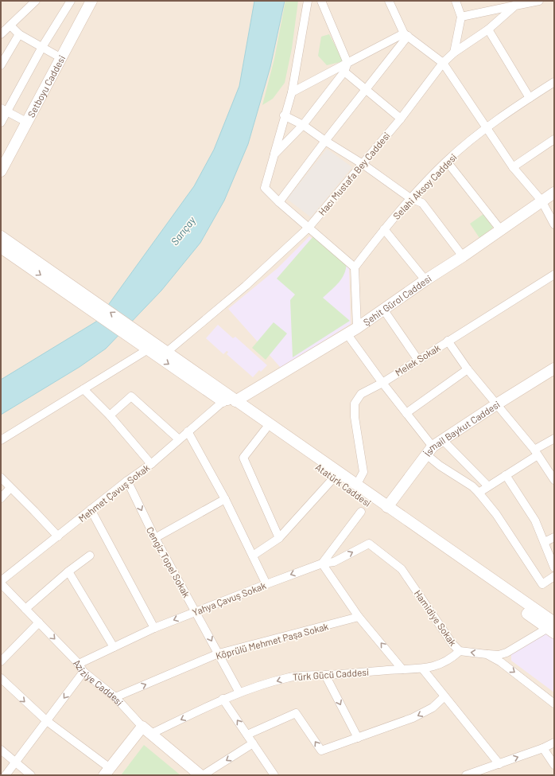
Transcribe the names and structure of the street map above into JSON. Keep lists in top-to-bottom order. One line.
{"streets":{"main road":["Setboyu Caddesi","Şehit Gürol Caddesi","İsmail Baykut Caddesi","Atatürk Caddesi","Aziziye Caddesi"],"street":["Hacı Mustafa Bey Caddesi","Selahi Aksoy Caddesi","Melek Sokak","Mehmet Çavuş Sokak","Cengiz Topel Sokak","Yahya Çavuş Sokak","Hamidiye Sokak","Köprülü Mehmet Paşa Sokak","Türk Gücü Caddesi"]},"crossings":[["Hacı Mustafa Bey Caddesi","Atatürk Caddesi"],["Şehit Gürol Caddesi","Atatürk Caddesi"],["Melek Sokak","Atatürk Caddesi"],["İsmail Baykut Caddesi","Atatürk Caddesi"],["Atatürk Caddesi","Mehmet Çavuş Sokak"],["Mehmet Çavuş Sokak","Cengiz Topel Sokak"],["Mehmet Çavuş Sokak","Aziziye Caddesi"],["Cengiz Topel Sokak","Yahya Çavuş Sokak"],["Cengiz Topel Sokak","Köprülü Mehmet Paşa Sokak"],["Cengiz Topel Sokak","Türk Gücü Caddesi"],["Yahya Çavuş Sokak","Hamidiye Sokak"],["Yahya Çavuş Sokak","Aziziye Caddesi"],["Hamidiye Sokak","Türk Gücü Caddesi"],["Köprülü Mehmet Paşa Sokak","Aziziye Caddesi"],["Türk Gücü Caddesi","Aziziye Caddesi"]],"one_way":["Yahya Çavuş Sokak","Köprülü Mehmet Paşa Sokak"],"water":["Sarıçay"]}
